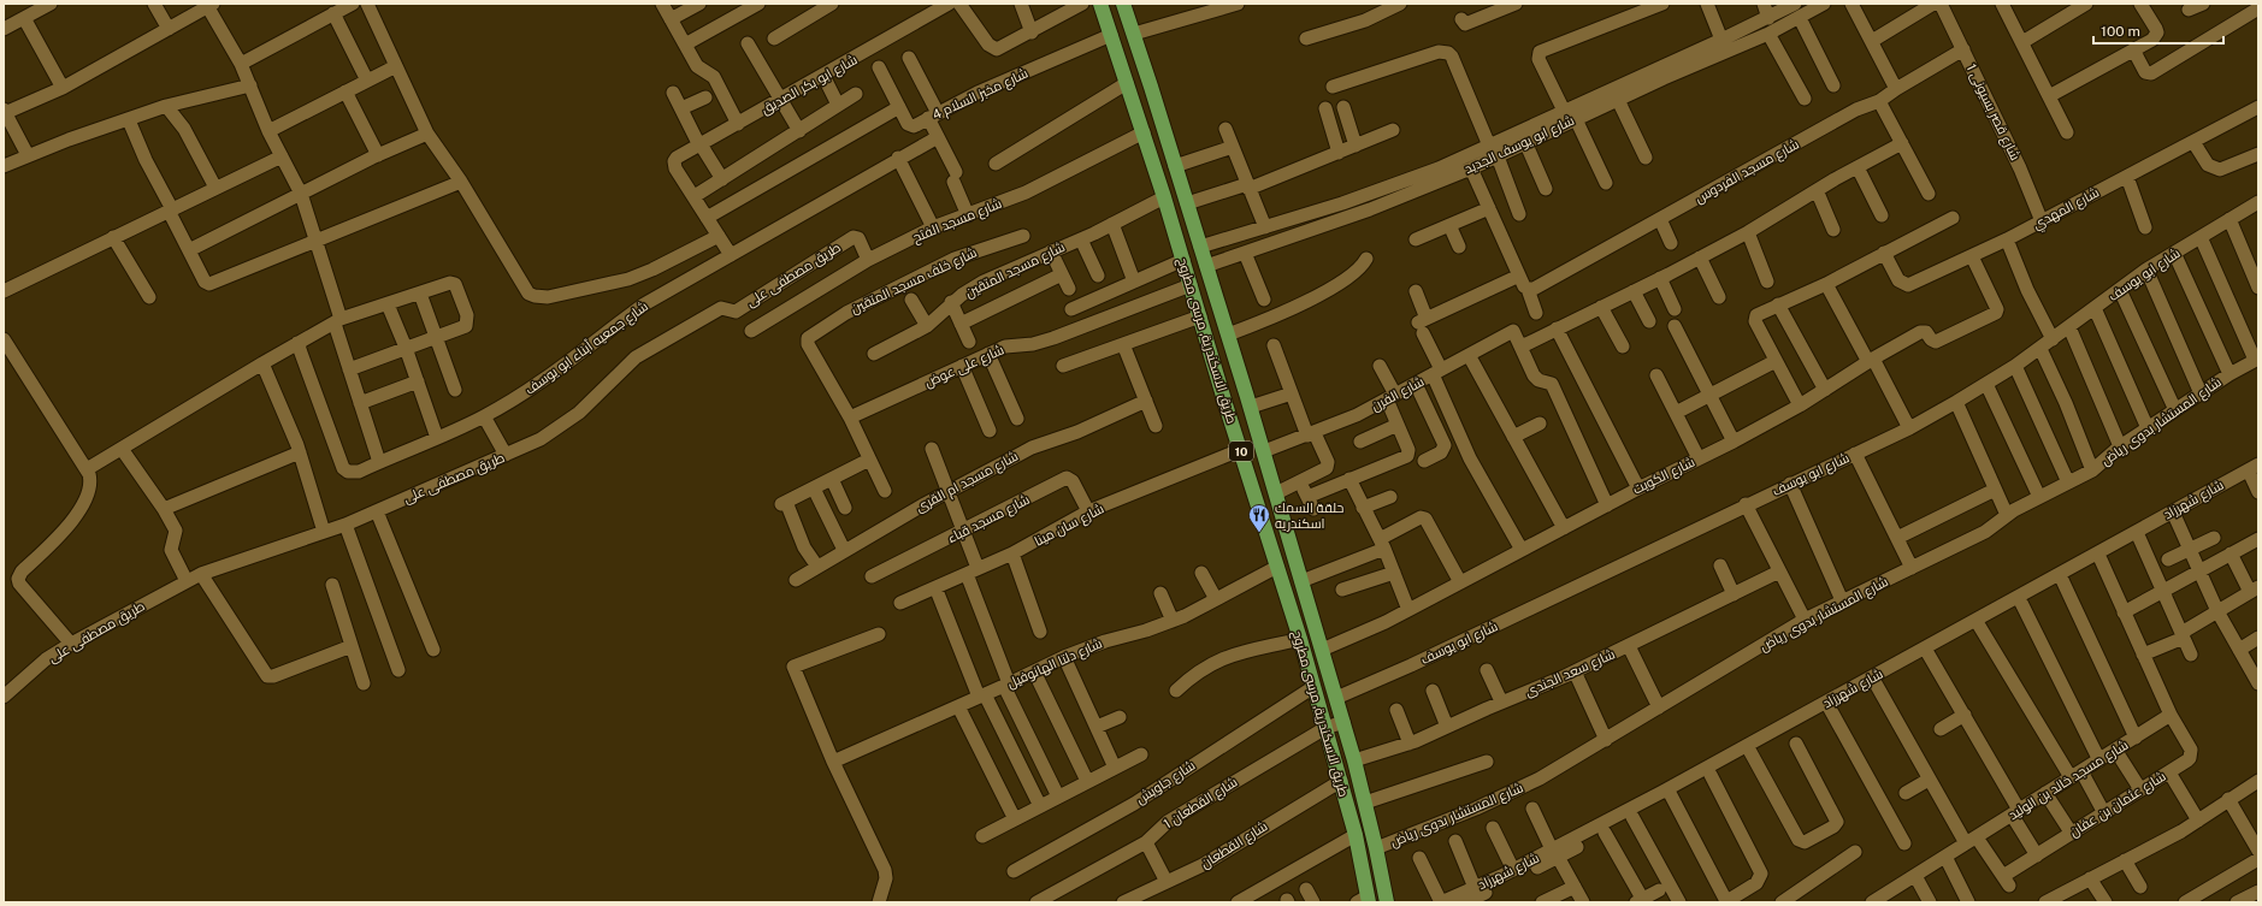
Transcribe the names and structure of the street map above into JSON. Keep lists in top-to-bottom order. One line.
{"streets":{"main road":["طريق الاسكندرية, مرسى مطروح","10"],"street":["شارع ابو بكر الصديق","شارع مخبز السلام 4","شارع قصر بسيونى 1","شارع ابو يوسف الجديد","شارع مسجد الفردوس","شارع المهدي","شارع مسجد الفتح","شارع مسجد المتقين","طريق مصطفى على","شارع ابو يوسف","شارع خلف مسجد المتقين","شارع جمعيه أبناء ابو يوسف","شارع على عوض","شارع الفرن","شارع المستشار بدوى رياض","شارع الكويت","شارع مسجد ام القرى","شارع شهرزاد","شارع مسجد قباء","شارع سان مينا","شارع دلتا الهانوفيل","شارع سعد الجندى","شارع مسجد خالد بن الوليد","شارع جاويش","شارع القطعان 1","شارع عثمان بن عفان","شارع القطعان"]},"crossings":[["شارع مخبز السلام 4","طريق الاسكندرية, مرسى مطروح"],["شارع قصر بسيونى 1","شارع مسجد الفردوس"],["شارع قصر بسيونى 1","شارع المهدي"],["شارع ابو يوسف الجديد","طريق الاسكندرية, مرسى مطروح"],["شارع المهدي","شارع الكويت"],["شارع مسجد الفتح","طريق مصطفى على"],["شارع مسجد الفتح","طريق الاسكندرية, مرسى مطروح"],["شارع مسجد المتقين","طريق الاسكندرية, مرسى مطروح"],["شارع ابو يوسف","طريق الاسكندرية, مرسى مطروح"],["شارع خلف مسجد المتقين","شارع على عوض"],["طريق الاسكندرية, مرسى مطروح","شارع على عوض"],["طريق الاسكندرية, مرسى مطروح","شارع الفرن"],["طريق الاسكندرية, مرسى مطروح","شارع المستشار بدوى رياض"],["طريق الاسكندرية, مرسى مطروح","شارع الكويت"],["طريق الاسكندرية, مرسى مطروح","شارع سان مينا"],["طريق الاسكندرية, مرسى مطروح","شارع دلتا الهانوفيل"],["طريق الاسكندرية, مرسى مطروح","شارع سعد الجندى"],["طريق الاسكندرية, مرسى مطروح","شارع جاويش"],["طريق الاسكندرية, مرسى مطروح","شارع القطعان 1"],["طريق الاسكندرية, مرسى مطروح","شارع القطعان"],["شارع شهرزاد","شارع عثمان بن عفان"],["شارع مسجد قباء","شارع سان مينا"],["شارع مسجد خالد بن الوليد","شارع عثمان بن عفان"]],"places":{"restaurant":["حلقة السمك اسكندريه"]},"scale_bar":"100 m"}
